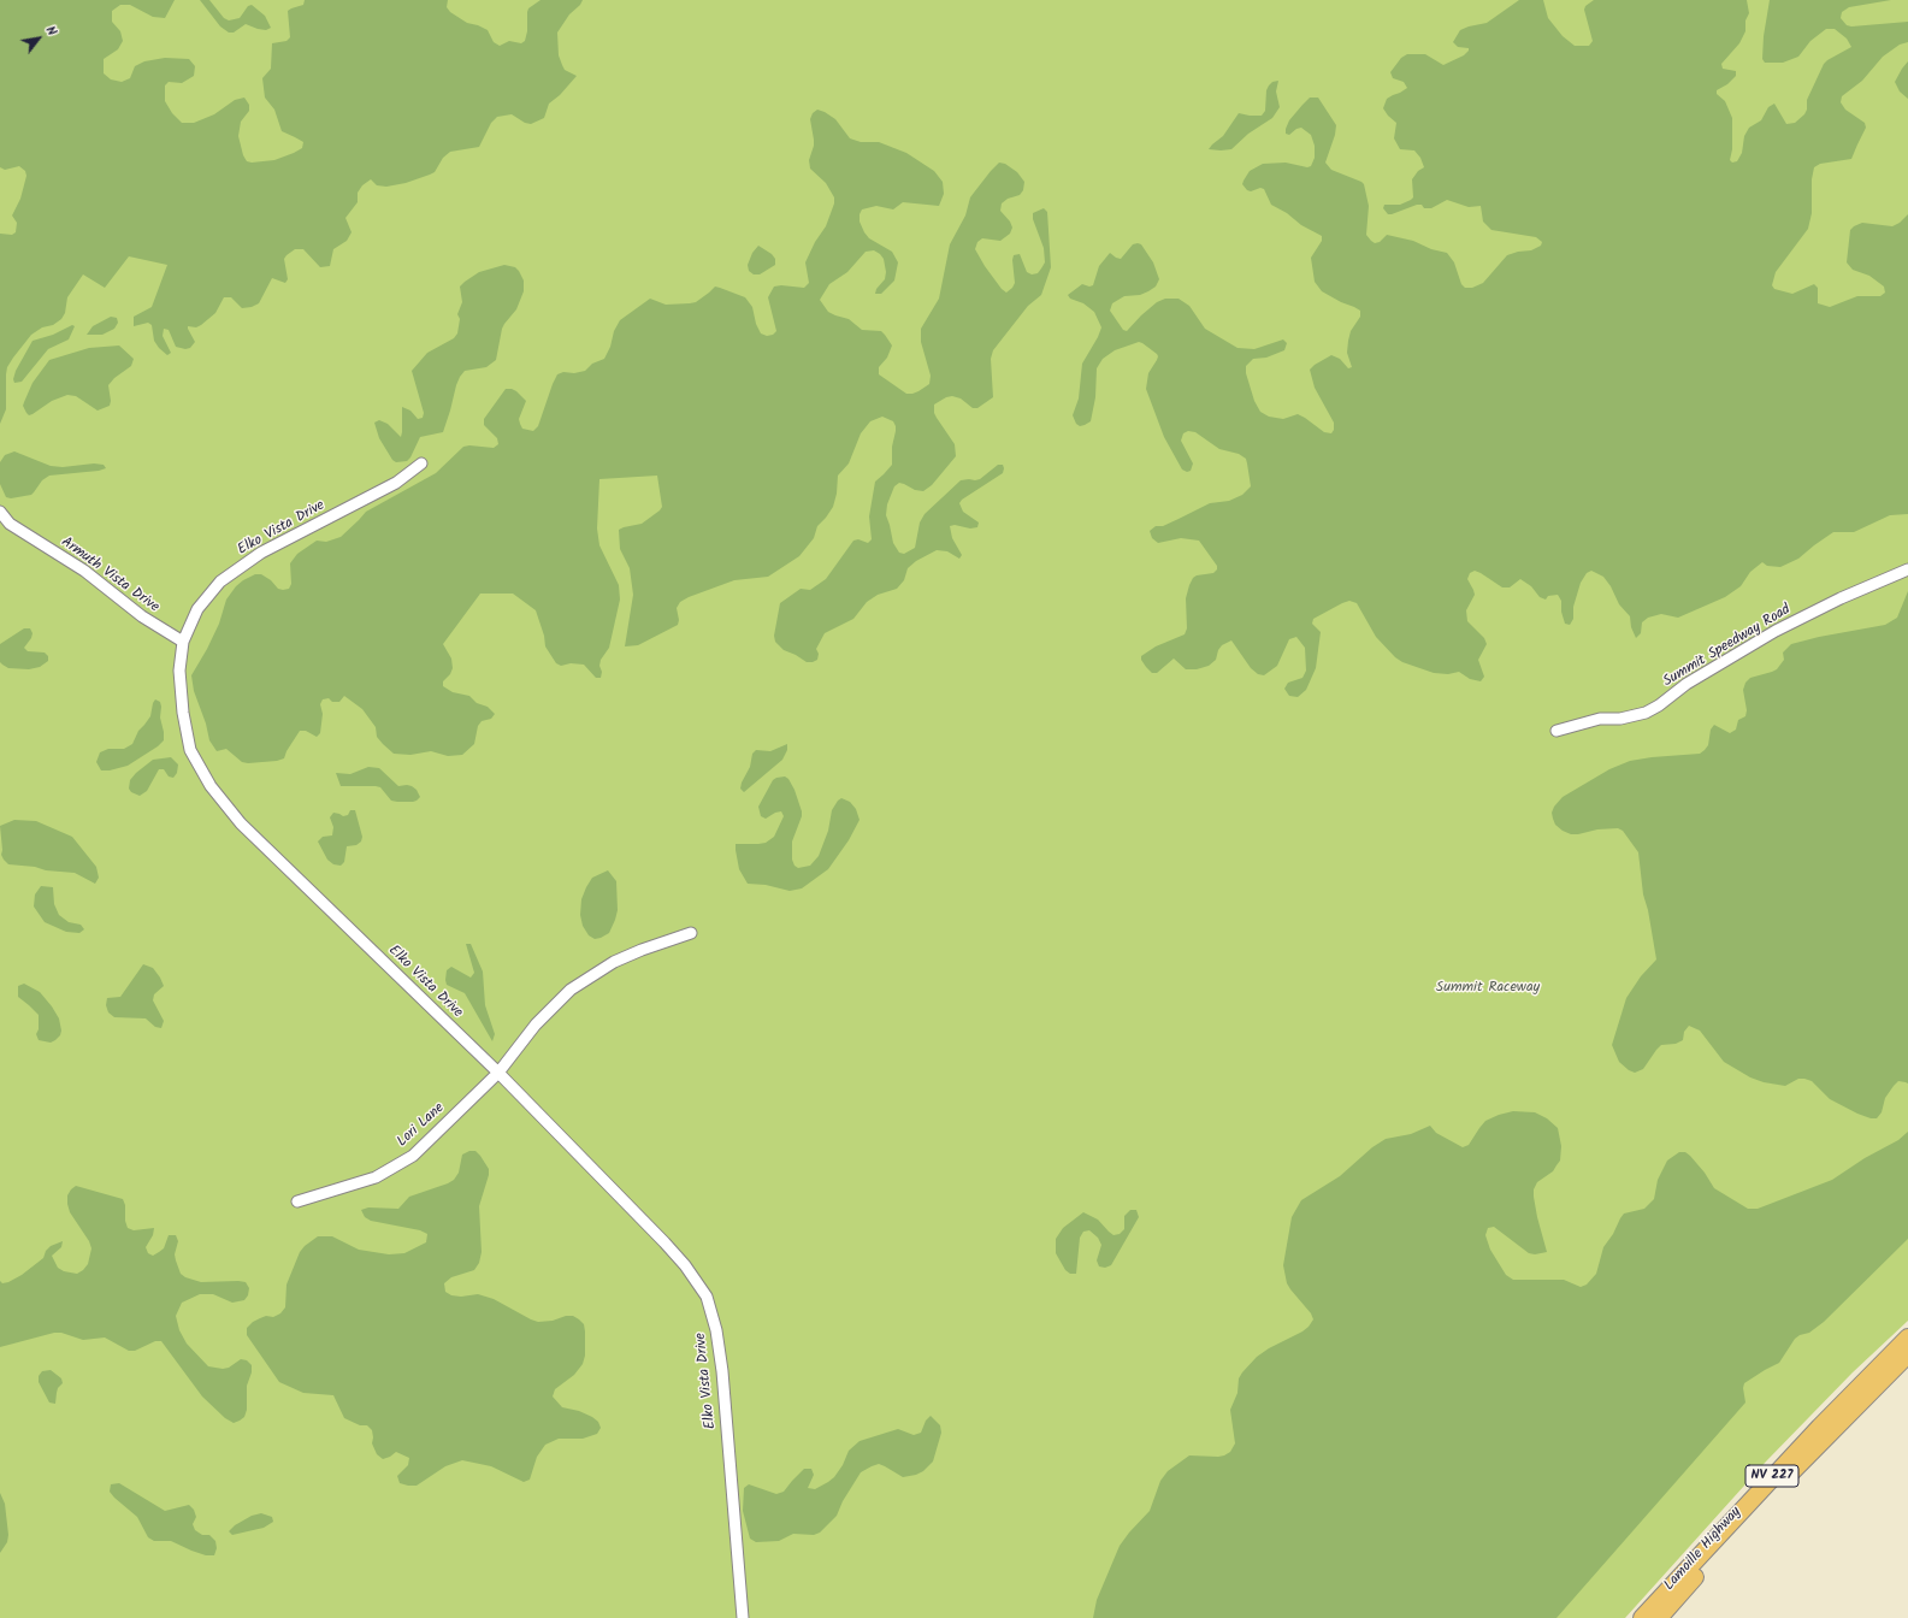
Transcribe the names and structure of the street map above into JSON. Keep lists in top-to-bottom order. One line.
{"streets":{"main road":["NV 227","Lamoille Highway"],"street":["Elko Vista Drive","Armuth Vista Drive","Summit Speedway Road","Lori Lane"]},"crossings":[["Elko Vista Drive","Armuth Vista Drive"],["Elko Vista Drive","Lori Lane"]],"parks":["Summit Raceway"],"north":"top right"}
